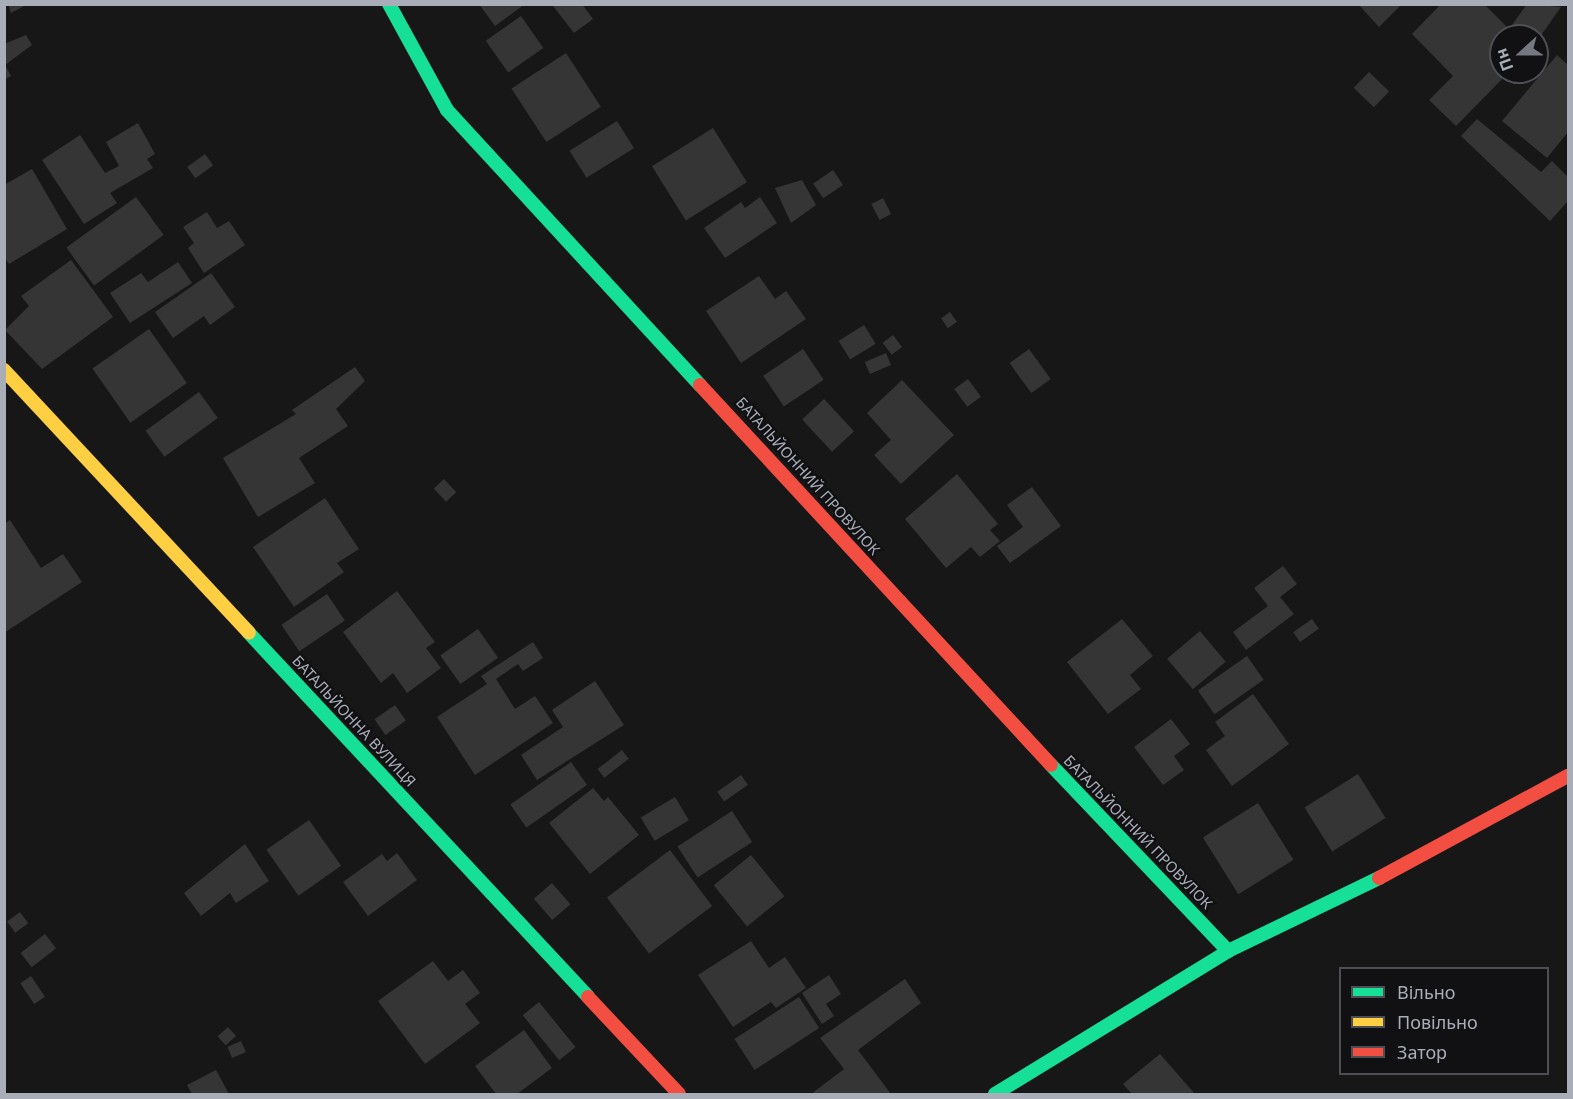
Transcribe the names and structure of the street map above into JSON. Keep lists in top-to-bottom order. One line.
{"streets":{"street":["БАТАЛЬЙОННИЙ ПРОВУЛОК","БАТАЛЬЙОННА ВУЛИЦЯ"]},"legend":["Вільно","Повільно","Затор"],"north":"left"}
